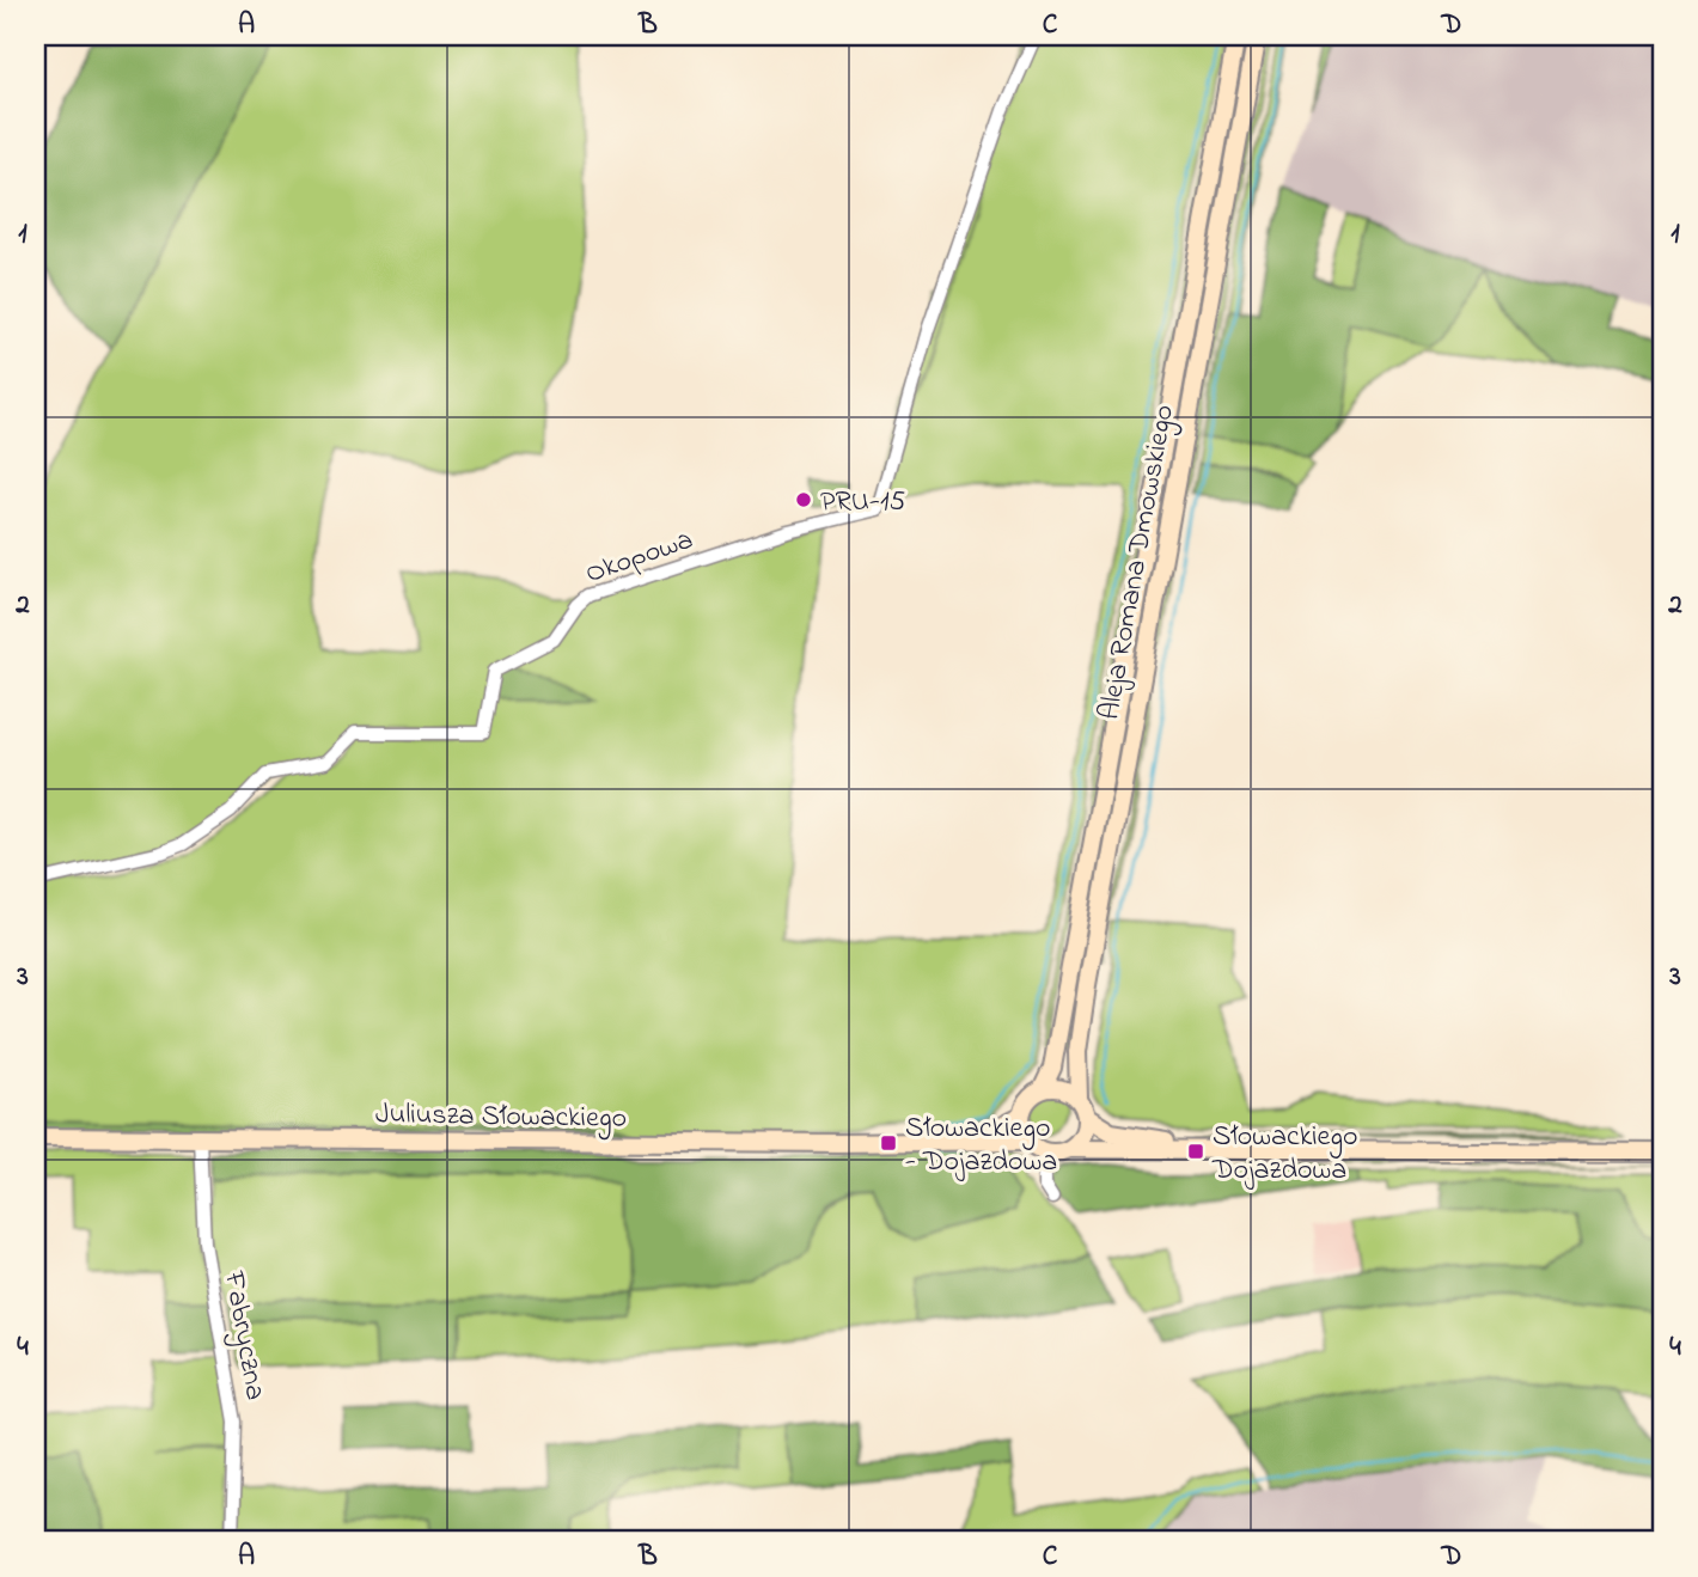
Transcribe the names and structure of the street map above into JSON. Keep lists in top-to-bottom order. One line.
{"streets":{"main road":["Aleja Romana Dmowskiego","Juliusza Słowackiego"],"street":["Okopowa","Fabryczna"]},"crossings":[["Aleja Romana Dmowskiego","Juliusza Słowackiego"],["Juliusza Słowackiego","Fabryczna"]],"places":{"other":["PRU-15"],"transit":["Słowackiego - Dojazdowa","Słowackiego Dojazdowa"]},"grid":{"columns":["A","B","C","D"],"rows":["1","2","3","4"]}}
